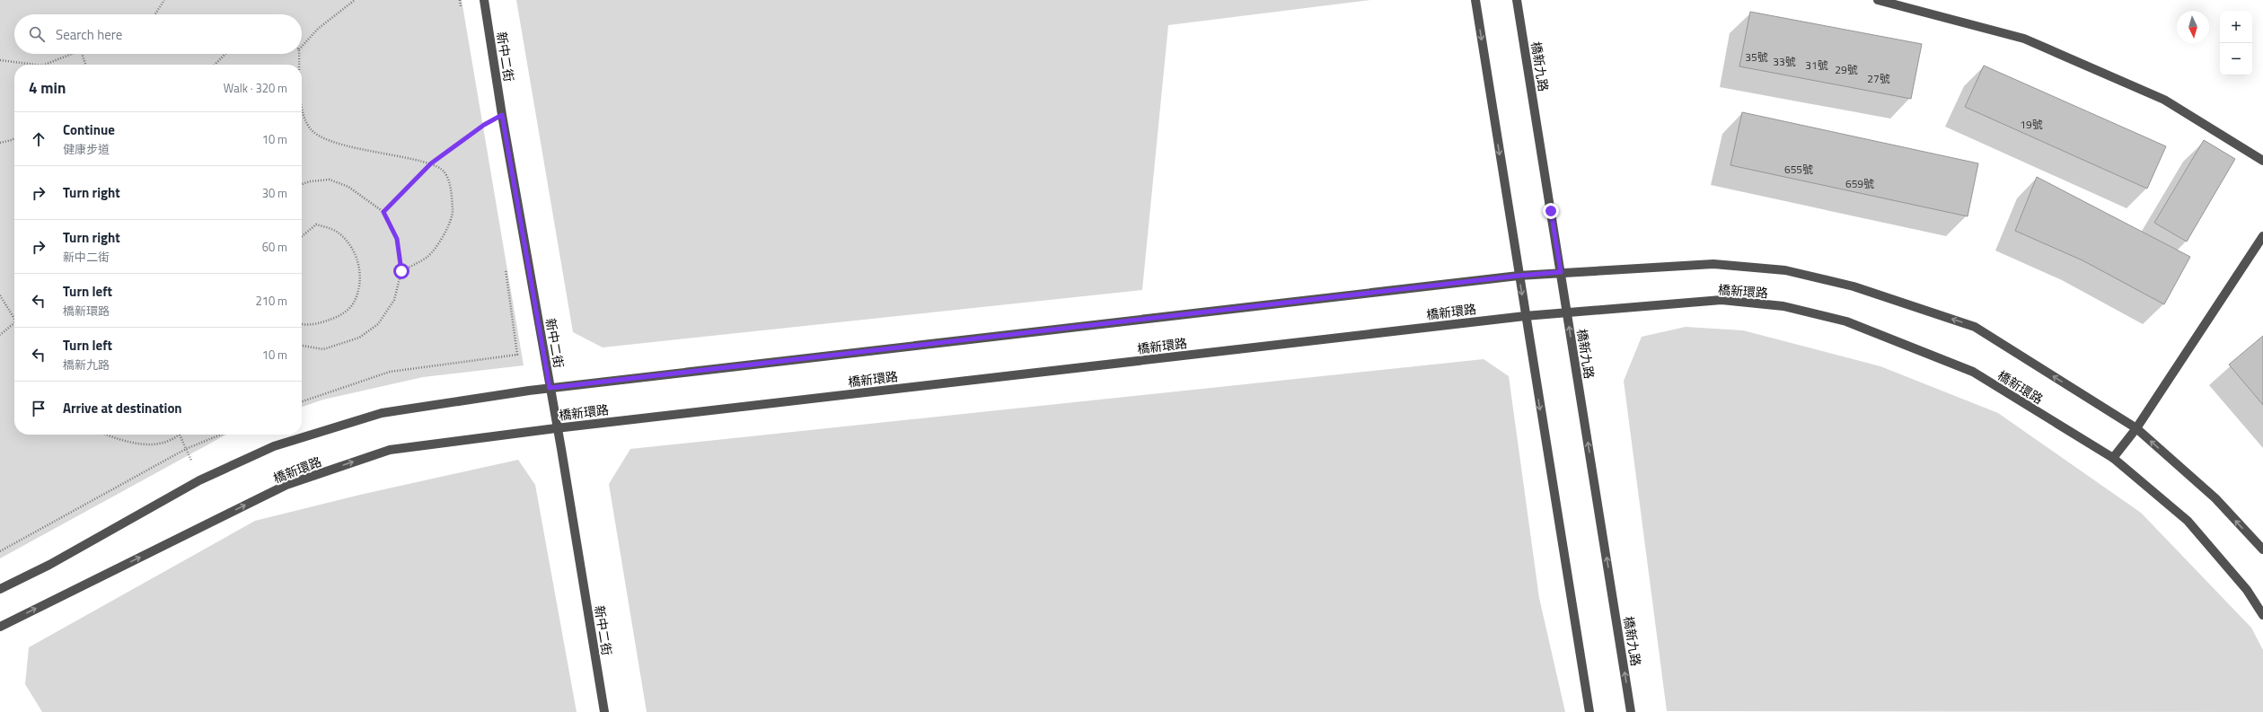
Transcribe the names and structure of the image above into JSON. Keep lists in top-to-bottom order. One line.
{"streets":{"street":["新中二街","橋新九路","橋新環路"]},"crossings":[["新中二街","橋新環路"],["橋新九路","橋新環路"]],"house_numbers":["35號","33號","31號","29號","27號","19號","655號","659號"],"north":"bottom","page":{"map_buttons":["+","−"],"search":"Search here","heading":["4 min","Walk · 320 m"],"list":[["Continue","健康步道","10 m"],["Turn right","30 m"],["Turn right","新中二街","60 m"],["Turn left","橋新環路","210 m"],["Turn left","橋新九路","10 m"],"Arrive at destination"]}}
